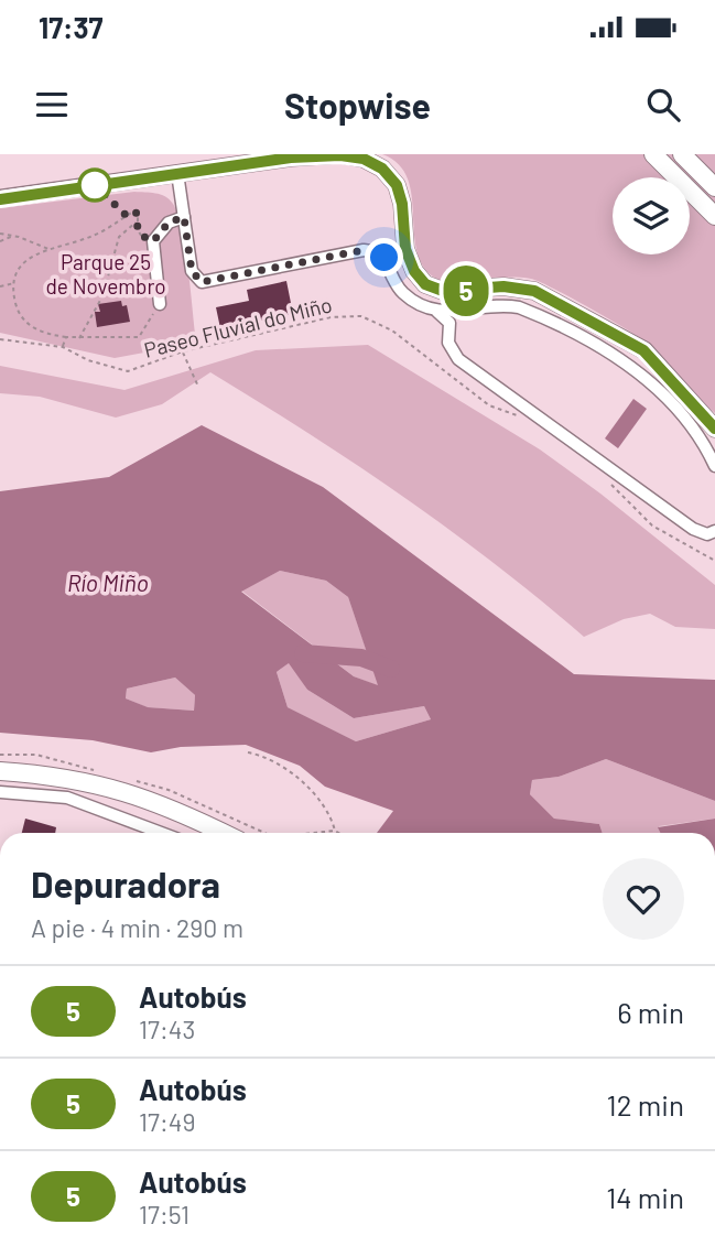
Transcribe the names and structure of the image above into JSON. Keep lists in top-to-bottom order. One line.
{"streets":{"path":["Paseo Fluvial do Miño"]},"water":["Río Miño"],"parks":["Parque 25 de Novembro"],"lines":["bus line 5"],"page":{"status":"17:37","header":"Stopwise","on_map":"5","heading":["Depuradora","A pie · 4 min · 290 m"],"list":[{"mark":"5","name":"Autobús","note":"17:43","value":"6 min"},{"mark":"5","name":"Autobús","note":"17:49","value":"12 min"},{"mark":"5","name":"Autobús","note":"17:51","value":"14 min"}]}}
